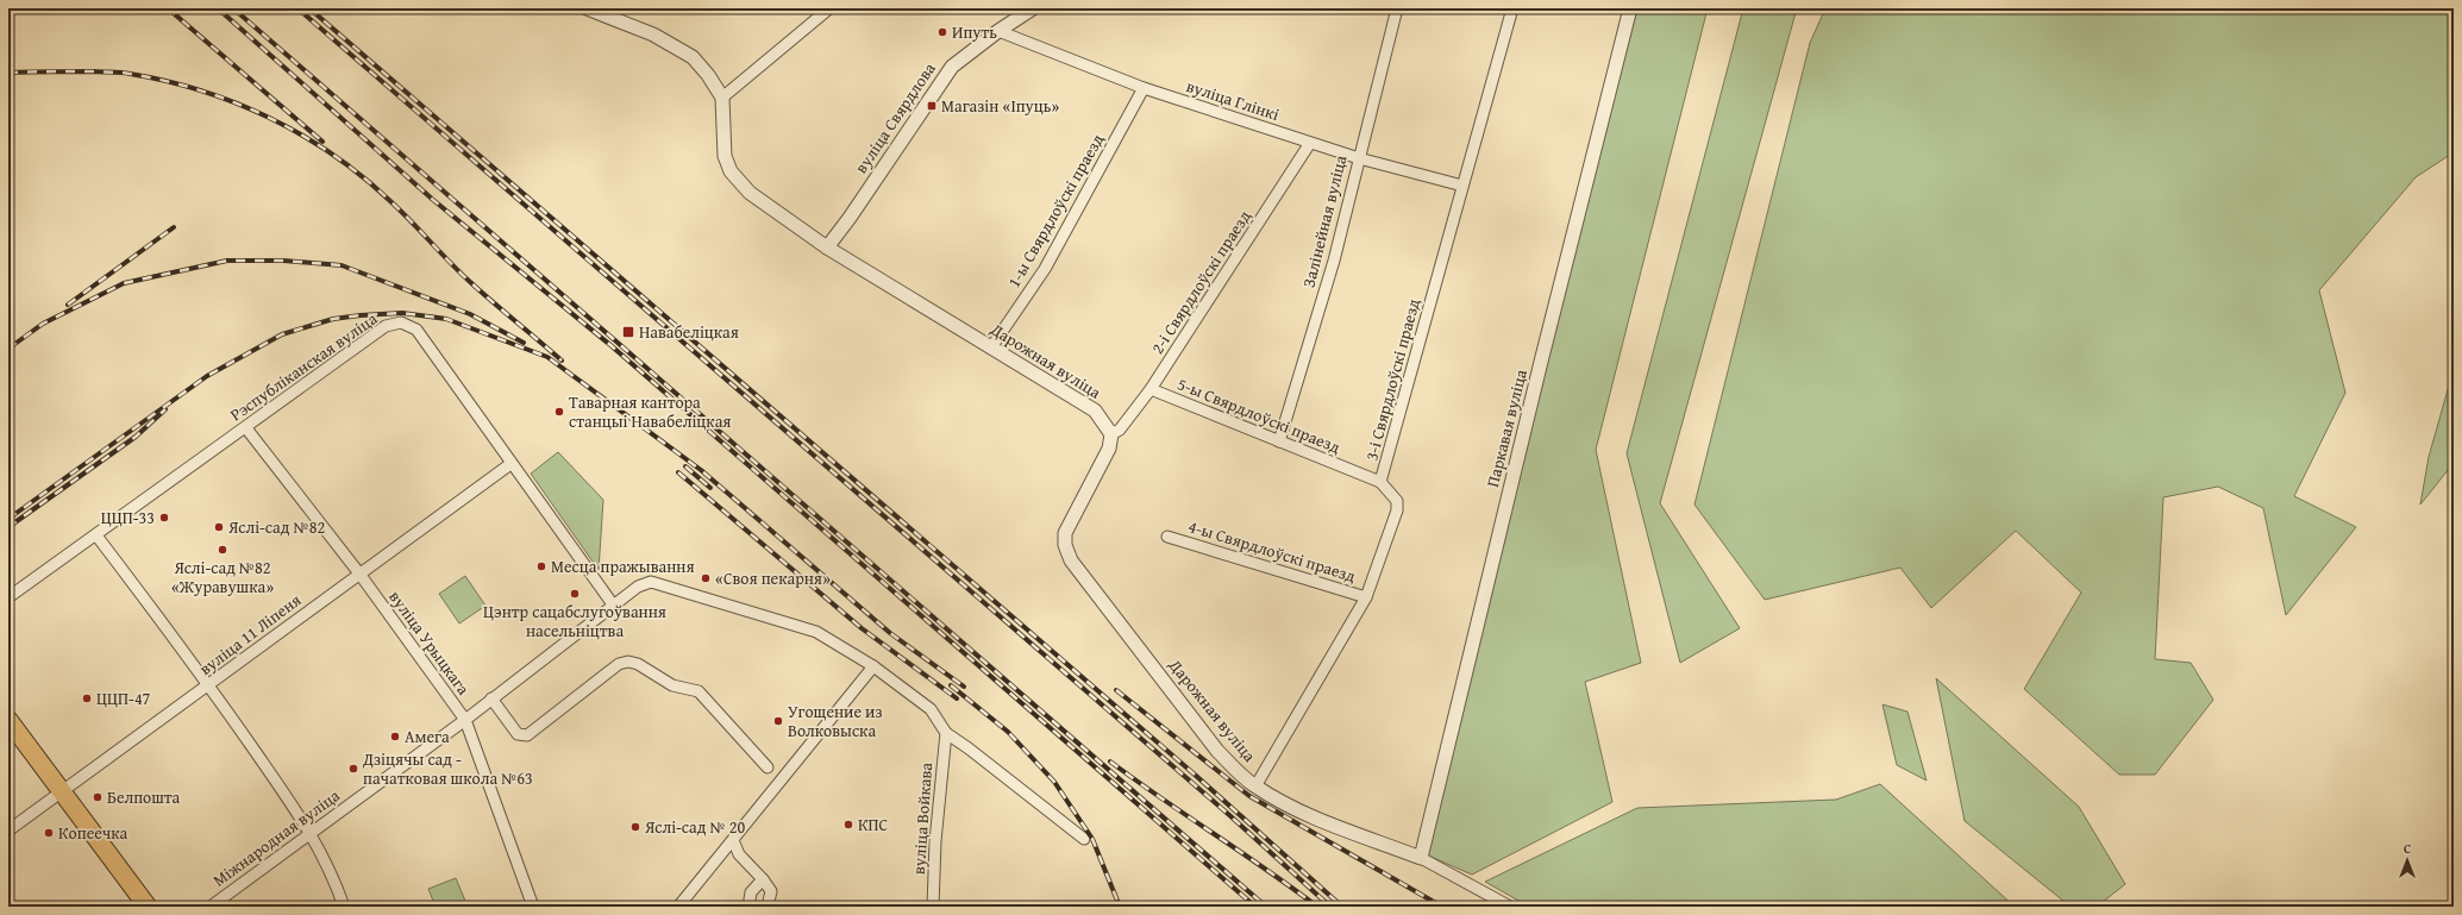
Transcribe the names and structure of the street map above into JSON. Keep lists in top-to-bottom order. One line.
{"streets":{"street":["вуліца Глінкі","вуліца Свярдлова","1-ы Свярдлоўскі праезд","Залінейная вуліца","2-і Свярдлоўскі праезд","Дарожная вуліца","Рэспубліканская вуліца","3-і Свярдлоўскі праезд","5-ы Свярдлоўскі праезд","Паркавая вуліца","4-ы Свярдлоўскі праезд","вуліца 11 Ліпеня","вуліца Урыцкага","вуліца Войкава","Міжнародная вуліца"]},"crossings":[["вуліца Глінкі","вуліца Свярдлова"],["вуліца Глінкі","1-ы Свярдлоўскі праезд"],["вуліца Глінкі","Залінейная вуліца"],["вуліца Глінкі","2-і Свярдлоўскі праезд"],["вуліца Глінкі","3-і Свярдлоўскі праезд"],["вуліца Свярдлова","Дарожная вуліца"],["1-ы Свярдлоўскі праезд","Дарожная вуліца"],["Залінейная вуліца","5-ы Свярдлоўскі праезд"],["2-і Свярдлоўскі праезд","Дарожная вуліца"],["2-і Свярдлоўскі праезд","5-ы Свярдлоўскі праезд"],["Дарожная вуліца","3-і Свярдлоўскі праезд"],["Дарожная вуліца","Паркавая вуліца"],["Рэспубліканская вуліца","вуліца 11 Ліпеня"],["Рэспубліканская вуліца","вуліца Урыцкага"],["Рэспубліканская вуліца","Міжнародная вуліца"],["3-і Свярдлоўскі праезд","5-ы Свярдлоўскі праезд"],["3-і Свярдлоўскі праезд","4-ы Свярдлоўскі праезд"],["вуліца 11 Ліпеня","вуліца Урыцкага"],["вуліца Урыцкага","Міжнародная вуліца"],["вуліца Войкава","Міжнародная вуліца"]],"places":{"other":["Ипуть","Таварная кантора станцыі Навабеліцкая","ЦЦП-33","Яслі-сад №82","Яслі-сад №82 «Журавушка»","Месца пражывання","«Своя пекарня»","Цэнтр сацабслугоўвання насельніцтва","ЦЦП-47","Угощение из Волковыска","Амега","Дзіцячы сад - пачатковая школа №63","Белпошта","КПС","Яслі-сад № 20","Копеечка"],"transit":["Магазін «Іпуць»","Навабеліцкая"]},"north":"top"}
